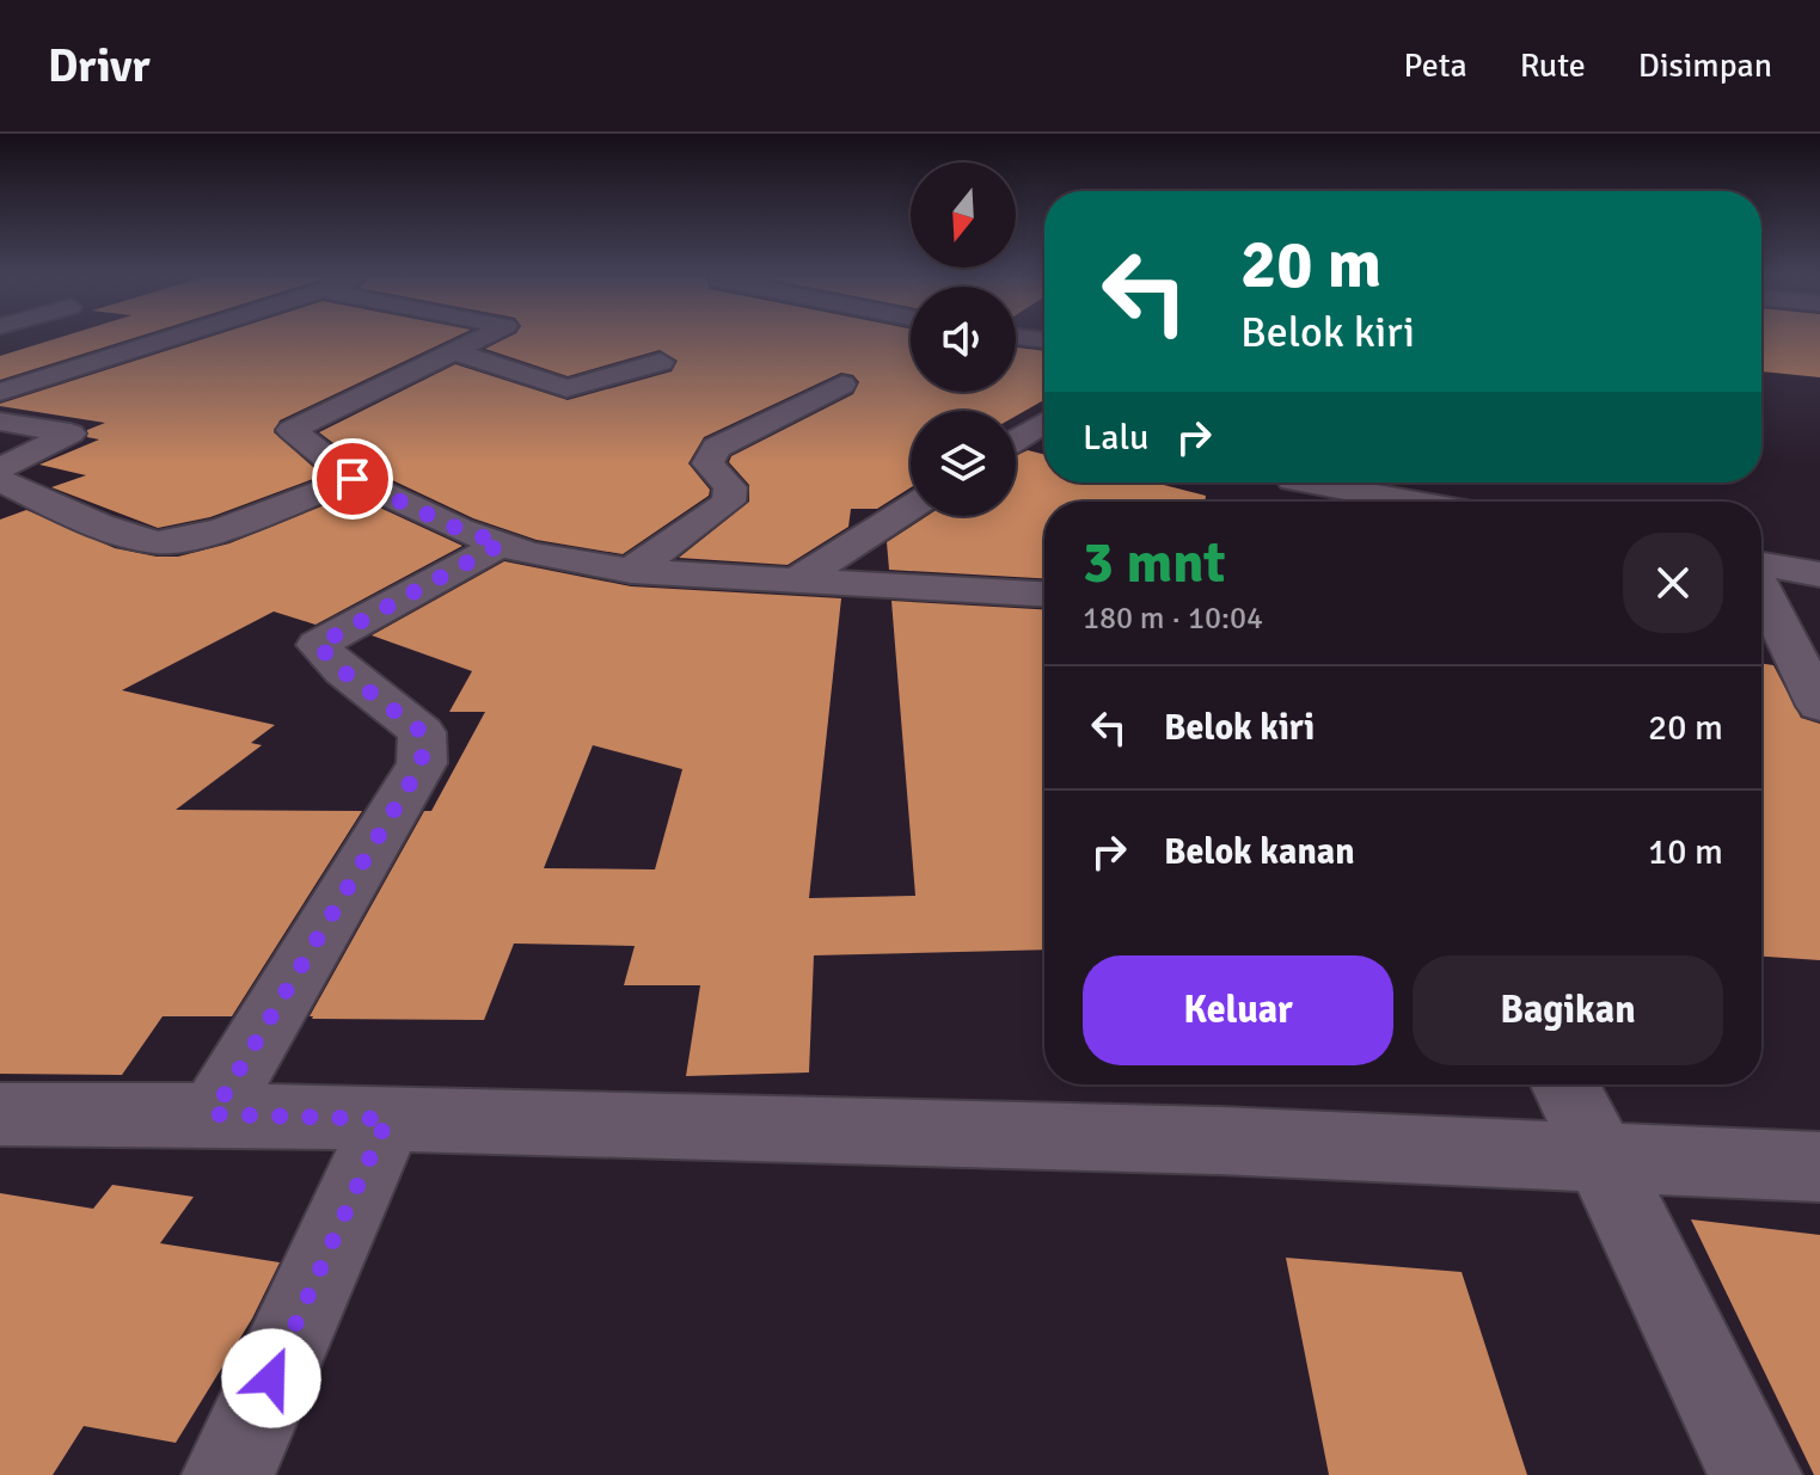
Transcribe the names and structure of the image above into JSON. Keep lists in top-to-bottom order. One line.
{"north":"bottom","page":{"header":"Drivr","nav":["Peta","Rute","Disimpan"],"turn":["20 m","Belok kiri"],"then":"Lalu","heading":["3 mnt","180 m · 10:04"],"list":[{"name":"Belok kiri","value":"20 m"},{"name":"Belok kanan","value":"10 m"}],"buttons":["Keluar","Bagikan"]}}
